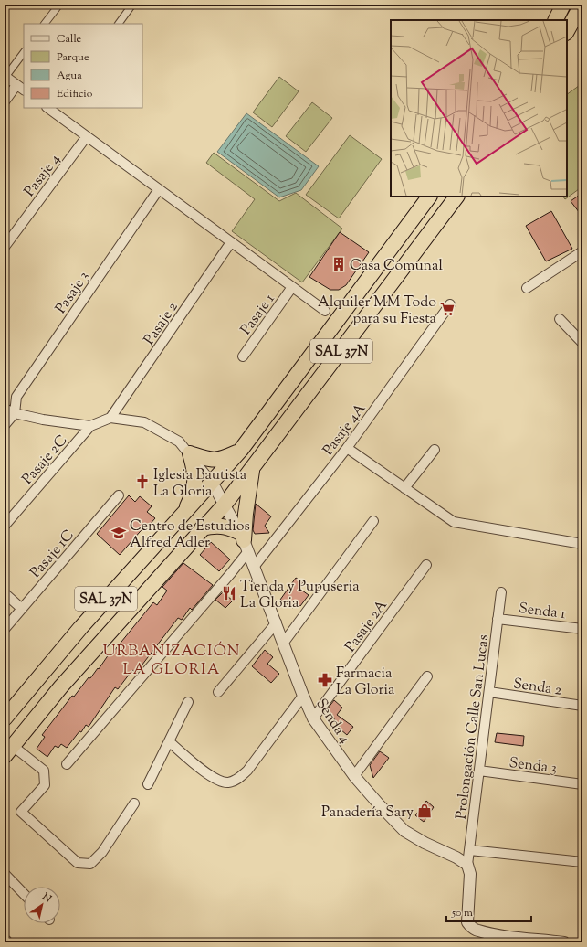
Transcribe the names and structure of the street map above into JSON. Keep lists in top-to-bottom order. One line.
{"streets":{"highway":["SAL 37N"],"street":["Pasaje 4","Pasaje 3","Pasaje 1","Pasaje 2","Pasaje 4A","Pasaje 2C","Pasaje 1C","Senda 1","Pasaje 2A","Senda 2","Senda 4","Prolongación Calle San Lucas","Senda 3"]},"crossings":[["SAL 37N","Senda 4"],["Pasaje 4A","Senda 4"],["Senda 1","Prolongación Calle San Lucas"],["Pasaje 2A","Senda 4"],["Senda 2","Prolongación Calle San Lucas"],["Senda 4","Prolongación Calle San Lucas"],["Prolongación Calle San Lucas","Senda 3"]],"districts":["URBANIZACIÓN LA GLORIA"],"places":{"building":["Casa Comunal"],"supermarket":["Alquiler MM Todo para su Fiesta"],"church":["Iglesia Bautista La Gloria"],"school or university":["Centro de Estudios Alfred Adler"],"restaurant":["Tienda y Pupuseria La Gloria"],"pharmacy":["Farmacia La Gloria"],"shop":["Panadería Sary"]},"legend":["Calle","Parque","Agua","Edificio"],"scale_bar":"50 m","north":"top right"}
